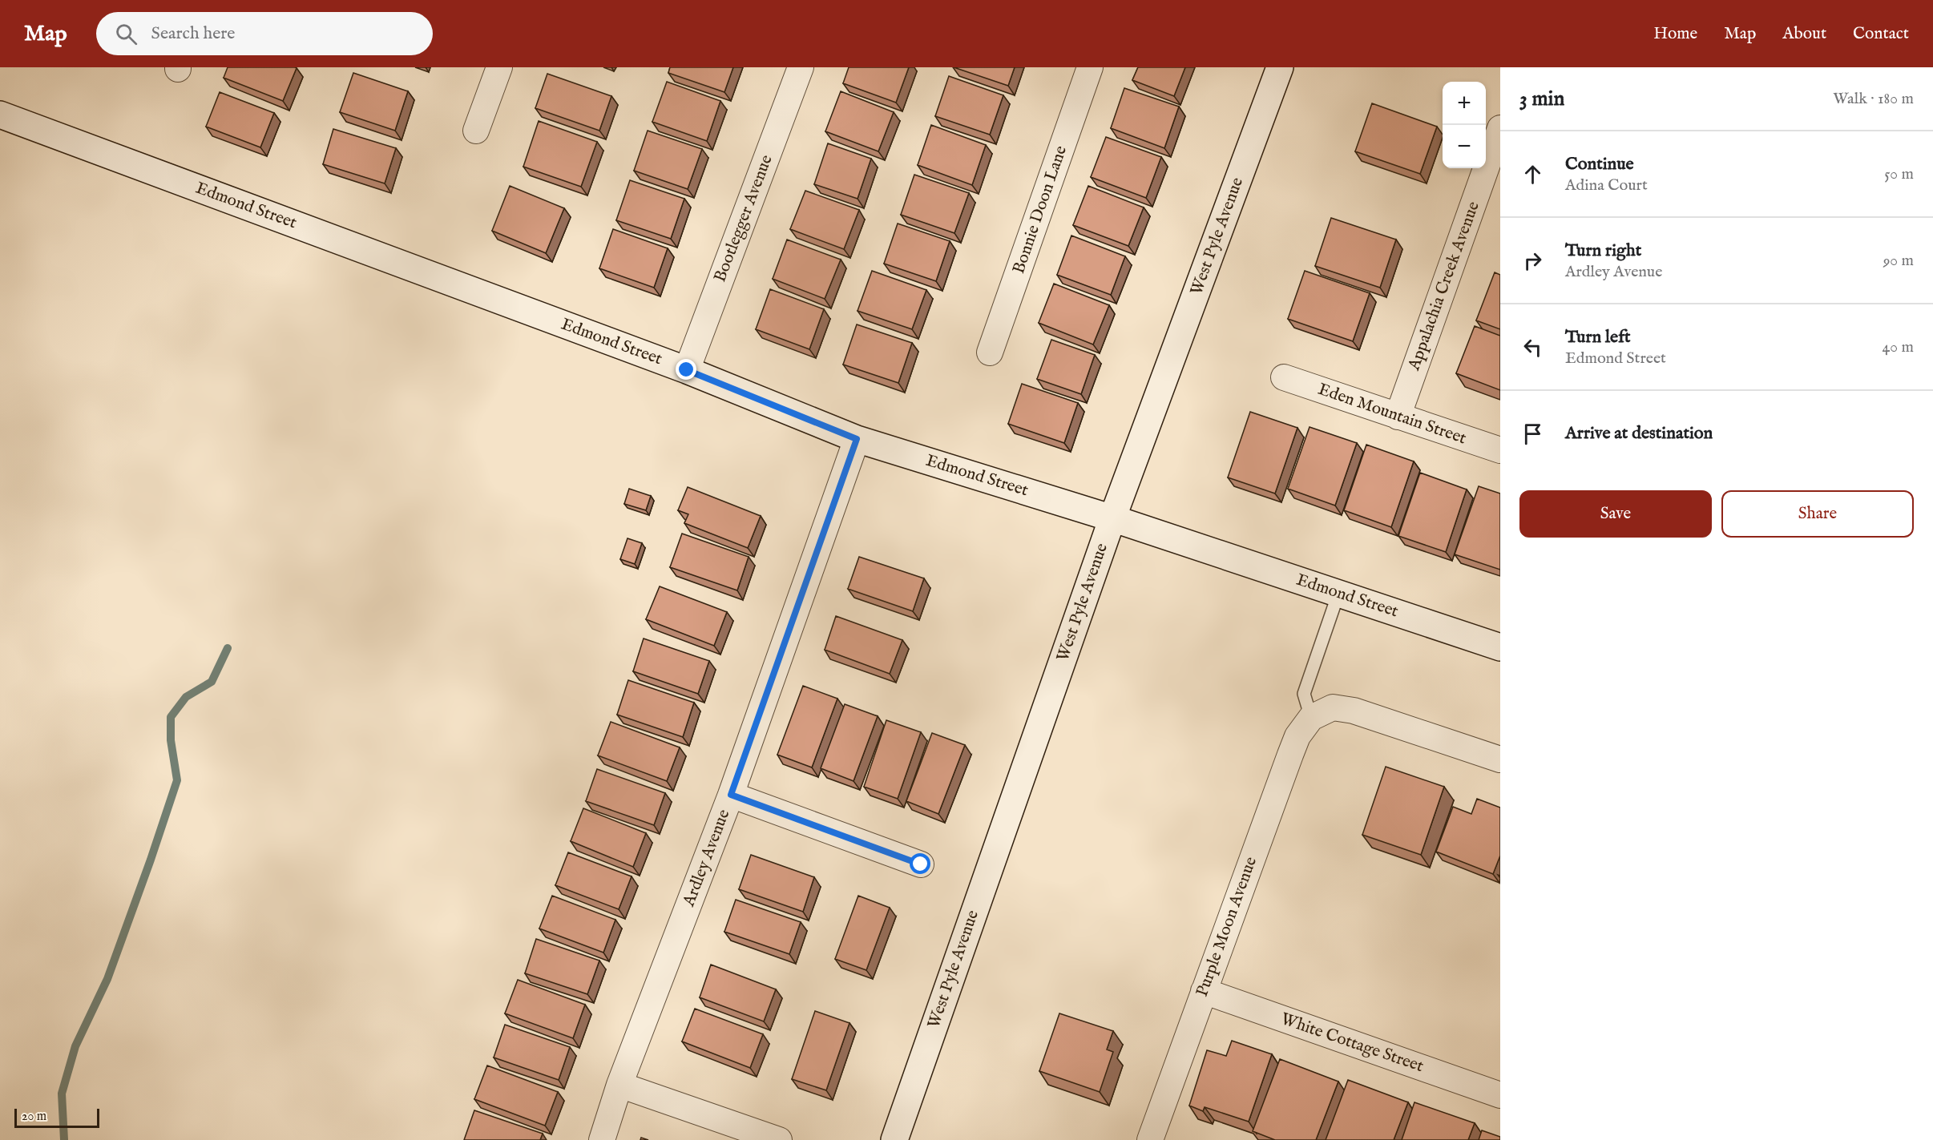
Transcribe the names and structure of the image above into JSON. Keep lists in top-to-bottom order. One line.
{"streets":{"street":["Edmond Street","Bonnie Doon Lane","Bootlegger Avenue","West Pyle Avenue","Appalachia Creek Avenue","Eden Mountain Street","Ardley Avenue","Purple Moon Avenue","White Cottage Street"]},"crossings":[["Edmond Street","Bootlegger Avenue"],["Edmond Street","West Pyle Avenue"],["Edmond Street","Ardley Avenue"],["Appalachia Creek Avenue","Eden Mountain Street"],["Purple Moon Avenue","White Cottage Street"]],"scale_bar":"20 m","page":{"header":"Map","search":"Search here","nav":["Home","Map","About","Contact"],"heading":["3 min","Walk · 180 m"],"map_buttons":["+","−"],"list":[["Continue","Adina Court","50 m"],["Turn right","Ardley Avenue","90 m"],["Turn left","Edmond Street","40 m"],"Arrive at destination"],"buttons":["Save","Share"],"scale":"20 m"}}
